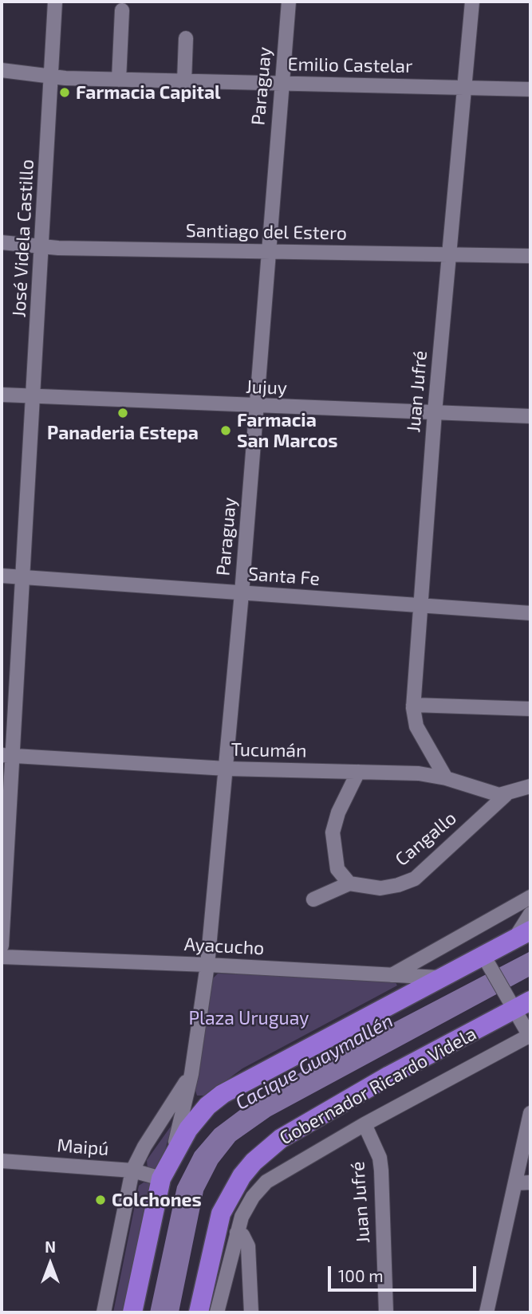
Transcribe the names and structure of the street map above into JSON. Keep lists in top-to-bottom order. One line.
{"streets":{"highway":["Gobernador Ricardo Videla"],"street":["Emilio Castelar","Paraguay","Santiago del Estero","José Videla Castillo","Jujuy","Juan Jufré","Santa Fe","Tucumán","Cangallo","Ayacucho","Maipú"]},"crossings":[["Emilio Castelar","Paraguay"],["Emilio Castelar","José Videla Castillo"],["Emilio Castelar","Juan Jufré"],["Paraguay","Santiago del Estero"],["Paraguay","Jujuy"],["Paraguay","Santa Fe"],["Paraguay","Tucumán"],["Paraguay","Ayacucho"],["Paraguay","Maipú"],["Santiago del Estero","José Videla Castillo"],["Santiago del Estero","Juan Jufré"],["José Videla Castillo","Jujuy"],["José Videla Castillo","Santa Fe"],["José Videla Castillo","Tucumán"],["Jujuy","Juan Jufré"],["Juan Jufré","Santa Fe"],["Juan Jufré","Tucumán"],["Tucumán","Cangallo"]],"water":["Cacique Guaymallén"],"parks":["Plaza Uruguay"],"places":["Farmacia Capital","Panaderia Estepa","Farmacia San Marcos","Colchones"],"scale_bar":"100 m","north":"top"}
